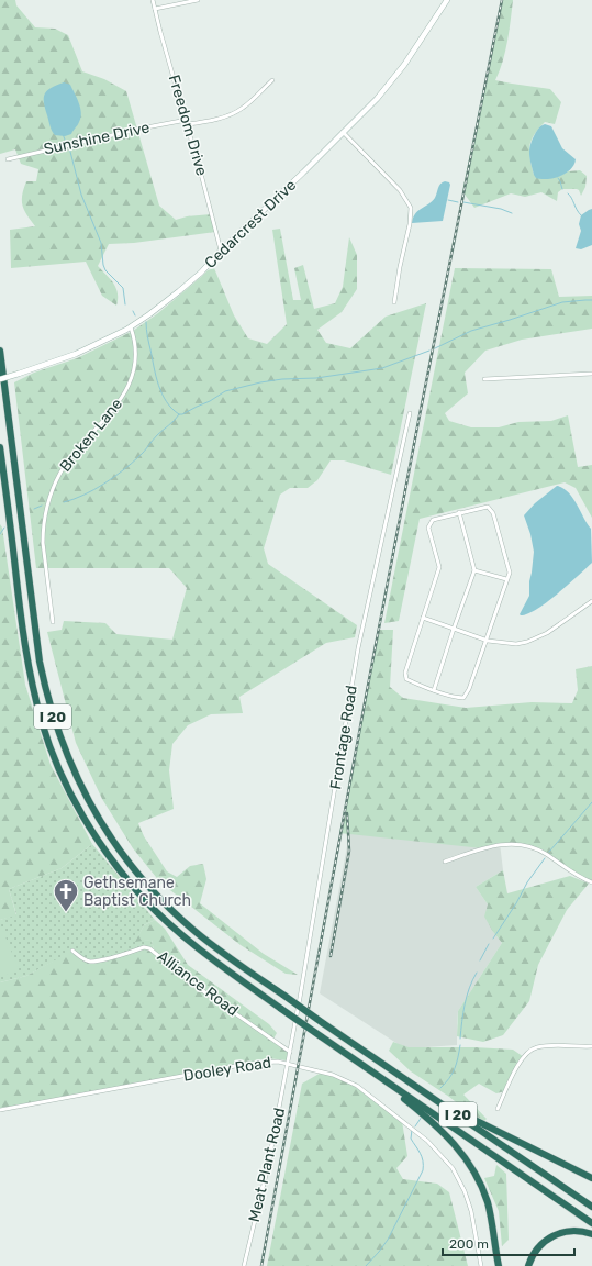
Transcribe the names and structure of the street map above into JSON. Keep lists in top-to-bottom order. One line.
{"streets":{"highway":["I 20"],"street":["Freedom Drive","Sunshine Drive","Cedarcrest Drive","Broken Lane","Frontage Road","Alliance Road","Dooley Road","Meat Plant Road"]},"crossings":[["Freedom Drive","Sunshine Drive"],["Freedom Drive","Cedarcrest Drive"],["Cedarcrest Drive","Broken Lane"],["Frontage Road","Alliance Road"],["Frontage Road","Dooley Road"],["Frontage Road","Meat Plant Road"],["Dooley Road","Meat Plant Road"]],"places":{"church":["Gethsemane Baptist Church"]},"scale_bar":"200 m"}
